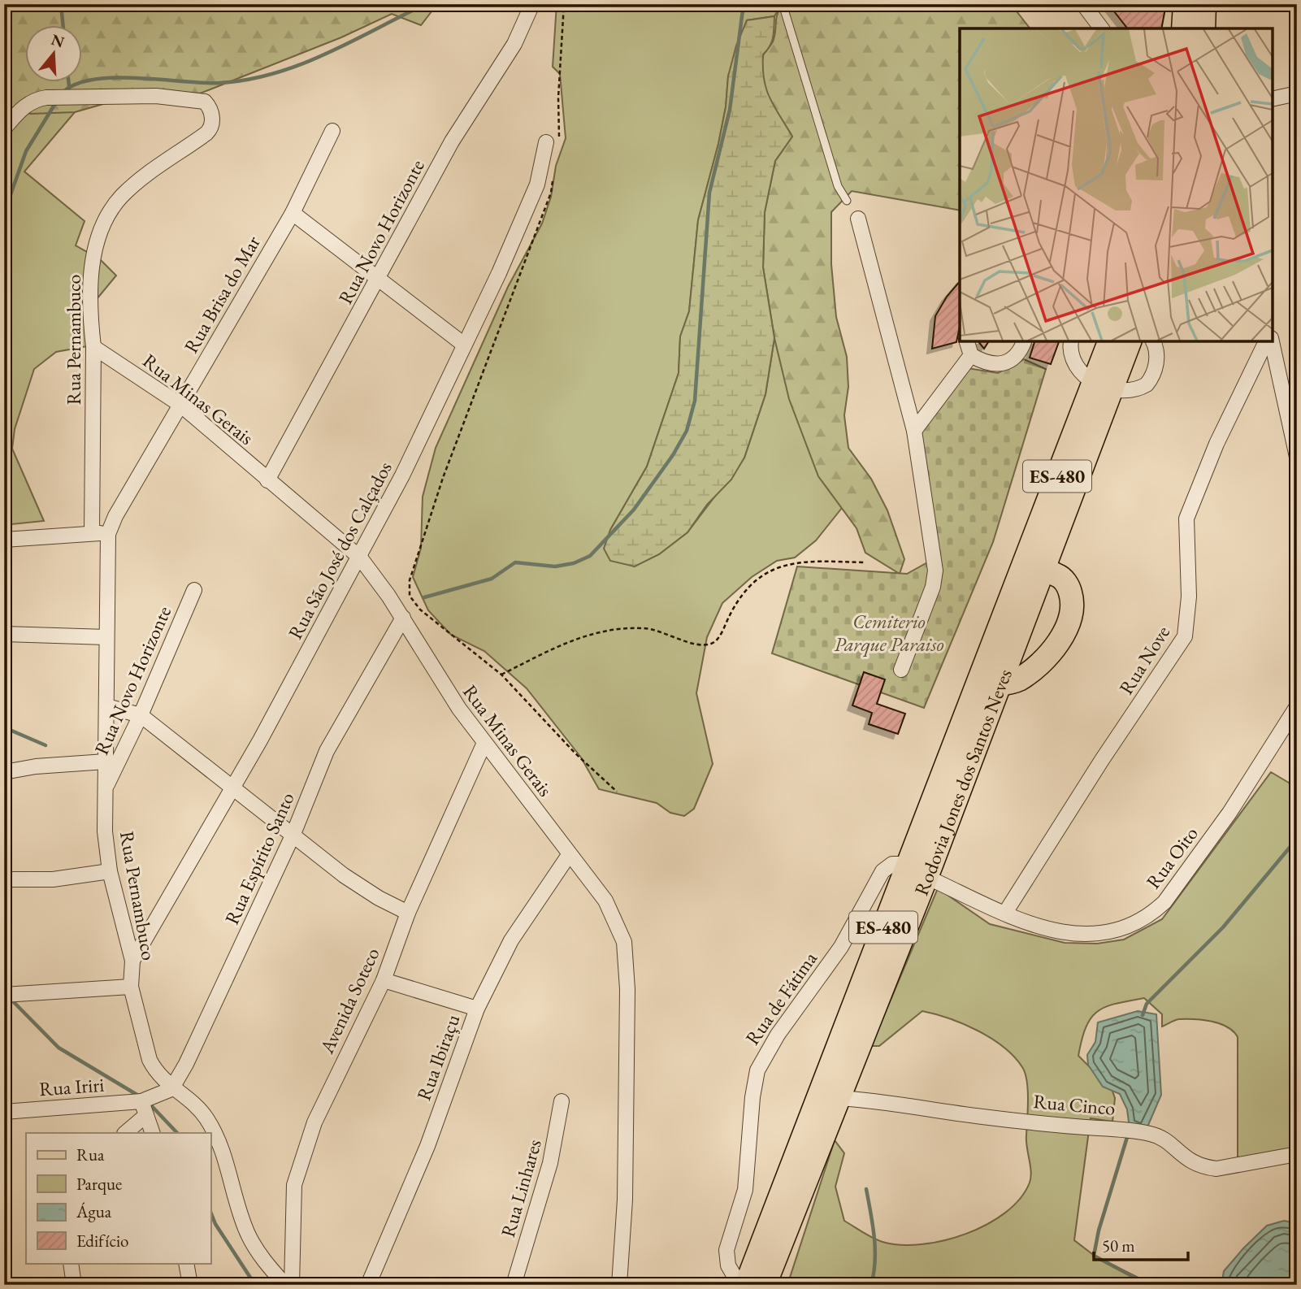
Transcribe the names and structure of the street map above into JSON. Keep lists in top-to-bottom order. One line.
{"streets":{"main road":["ES-480","Rodovia Jones dos Santos Neves"],"street":["Rua Novo Horizonte","Rua Brisa do Mar","Rua Pernambuco","Rua Minas Gerais","Rua São José dos Calçados","Rua Nove","Rua Oito","Rua Espírito Santo","Rua de Fátima","Avenida Soteco","Rua Ibiraçu","Rua Iriri","Rua Cinco","Rua Linhares"]},"crossings":[["Rua Novo Horizonte","Rua Pernambuco"],["Rua Novo Horizonte","Rua Minas Gerais"],["Rua Brisa do Mar","Rua Pernambuco"],["Rua Brisa do Mar","Rua Minas Gerais"],["Rua Pernambuco","Rua Minas Gerais"],["Rua Pernambuco","Rua São José dos Calçados"],["Rua Pernambuco","Rua Espírito Santo"],["Rua Minas Gerais","Rua São José dos Calçados"],["Rua Minas Gerais","Rua Espírito Santo"],["Rua Minas Gerais","Avenida Soteco"],["Rua Minas Gerais","Rua Ibiraçu"],["Rua Nove","Rua Oito"],["Rodovia Jones dos Santos Neves","Rua Oito"],["Rodovia Jones dos Santos Neves","Rua de Fátima"],["Rodovia Jones dos Santos Neves","Rua Cinco"],["Rua Oito","Rua de Fátima"]],"parks":["Cemiterio Parque Paraiso"],"legend":["Rua","Parque","Água","Edifício"],"scale_bar":"50 m","north":"top"}
